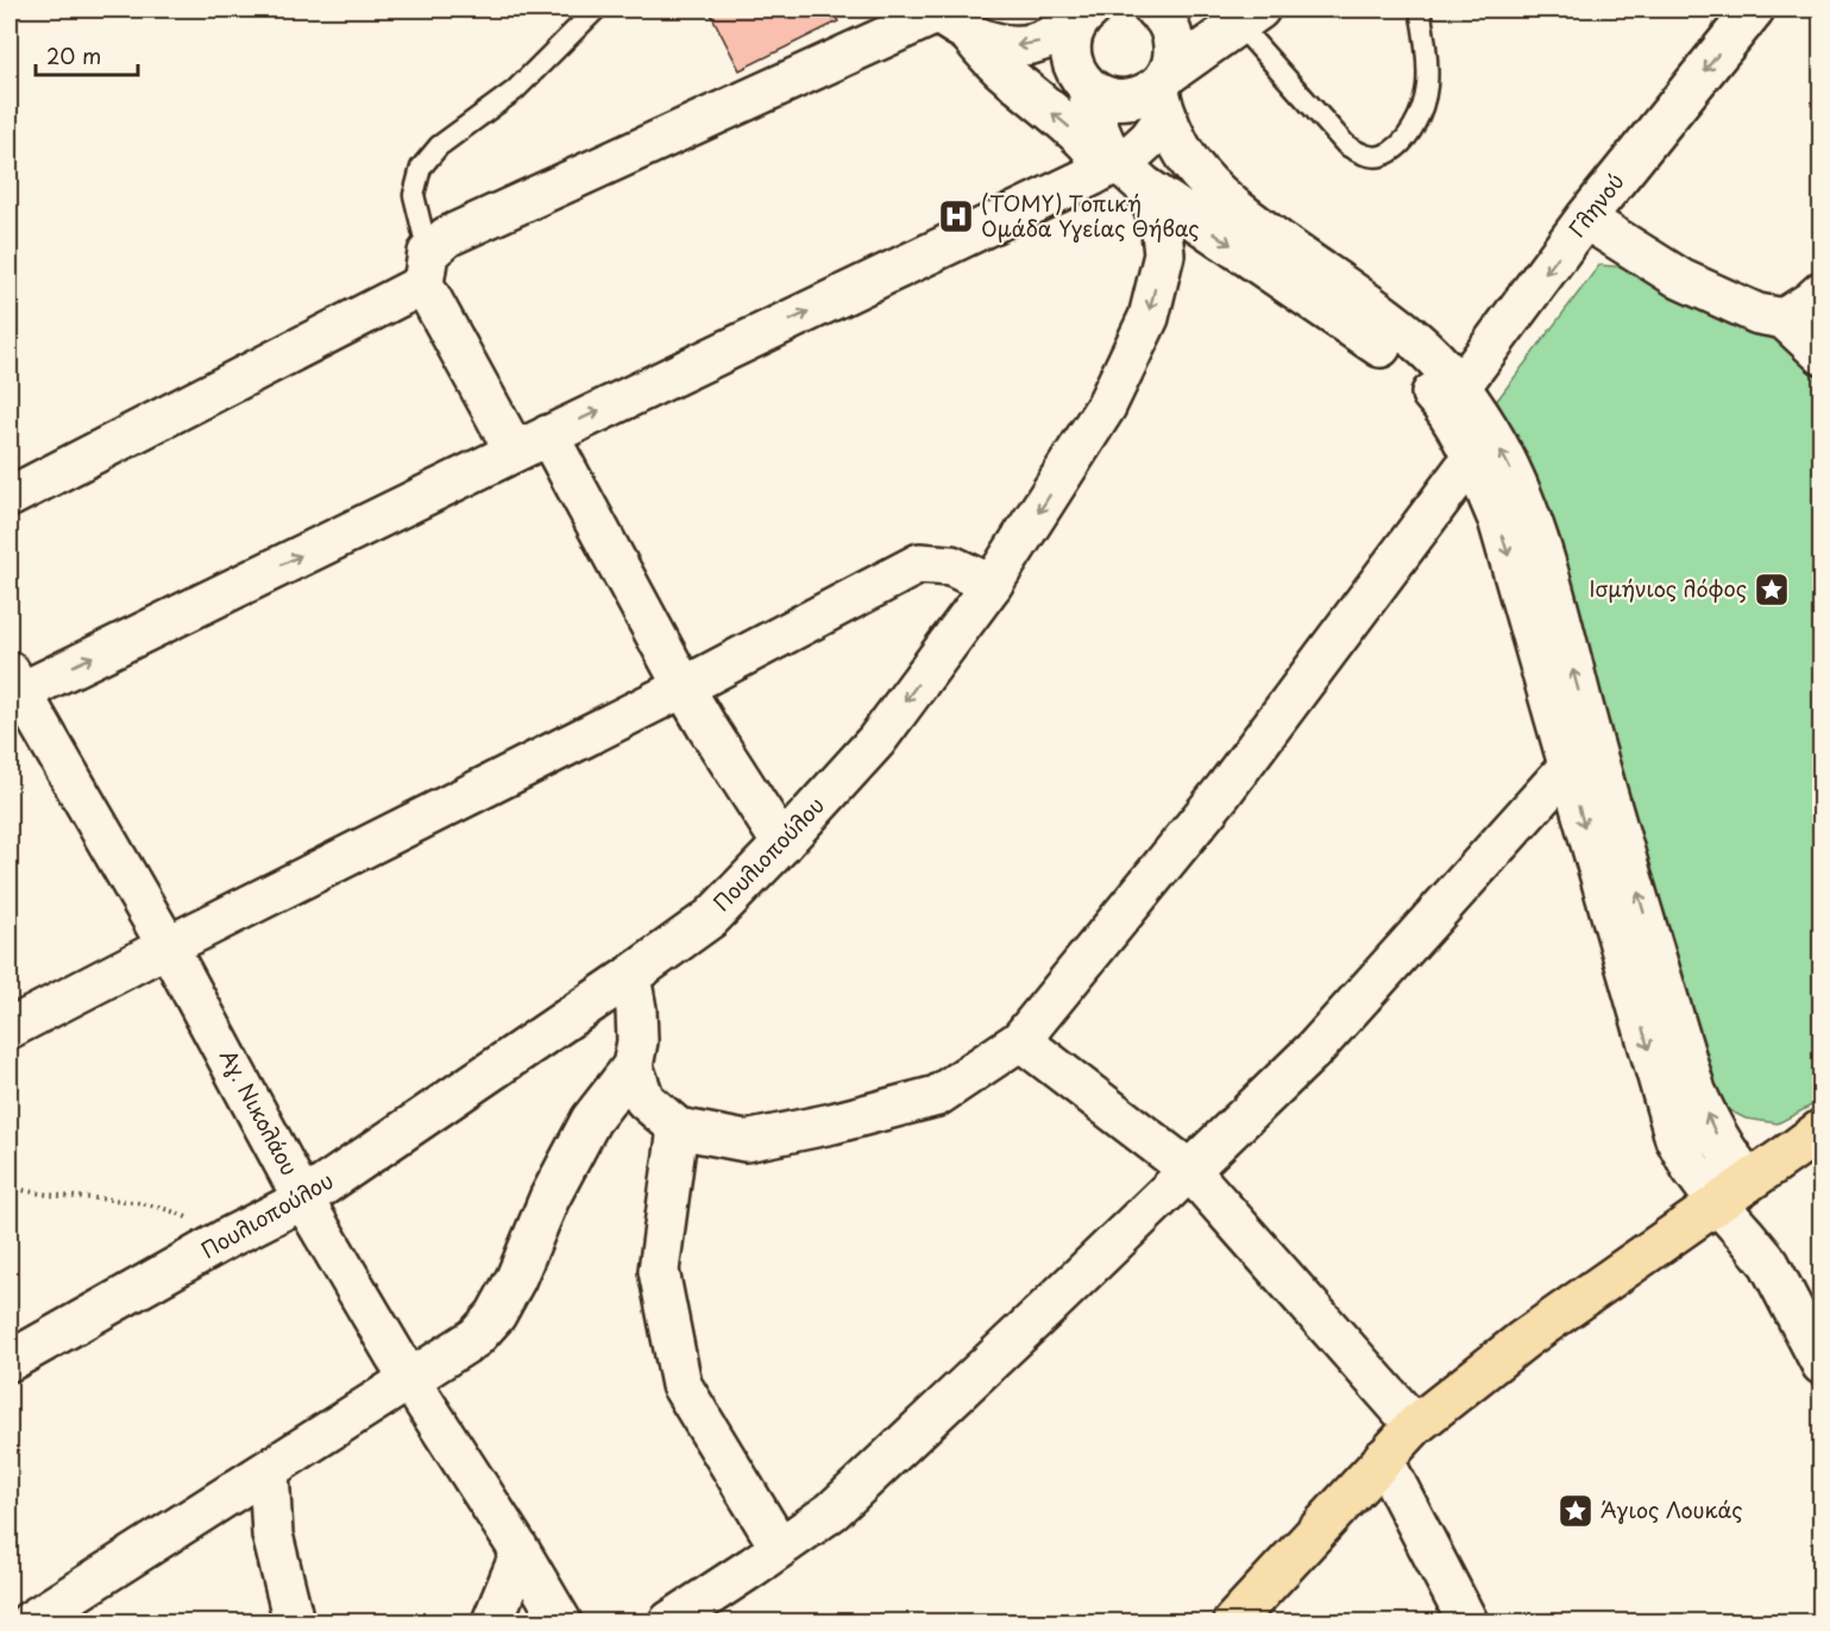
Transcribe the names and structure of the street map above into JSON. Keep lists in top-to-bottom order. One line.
{"streets":{"street":["Γληνού","Πουλιοπούλου","Αγ. Νικολάου"]},"crossings":[["Πουλιοπούλου","Αγ. Νικολάου"]],"one_way":["Γληνού"],"places":{"hospital":["(ΤΟΜΥ) Τοπική Ομάδα Υγείας Θήβας"],"place":["Ισμήνιος λόφος","Άγιος Λουκάς"]},"scale_bar":"20 m"}
